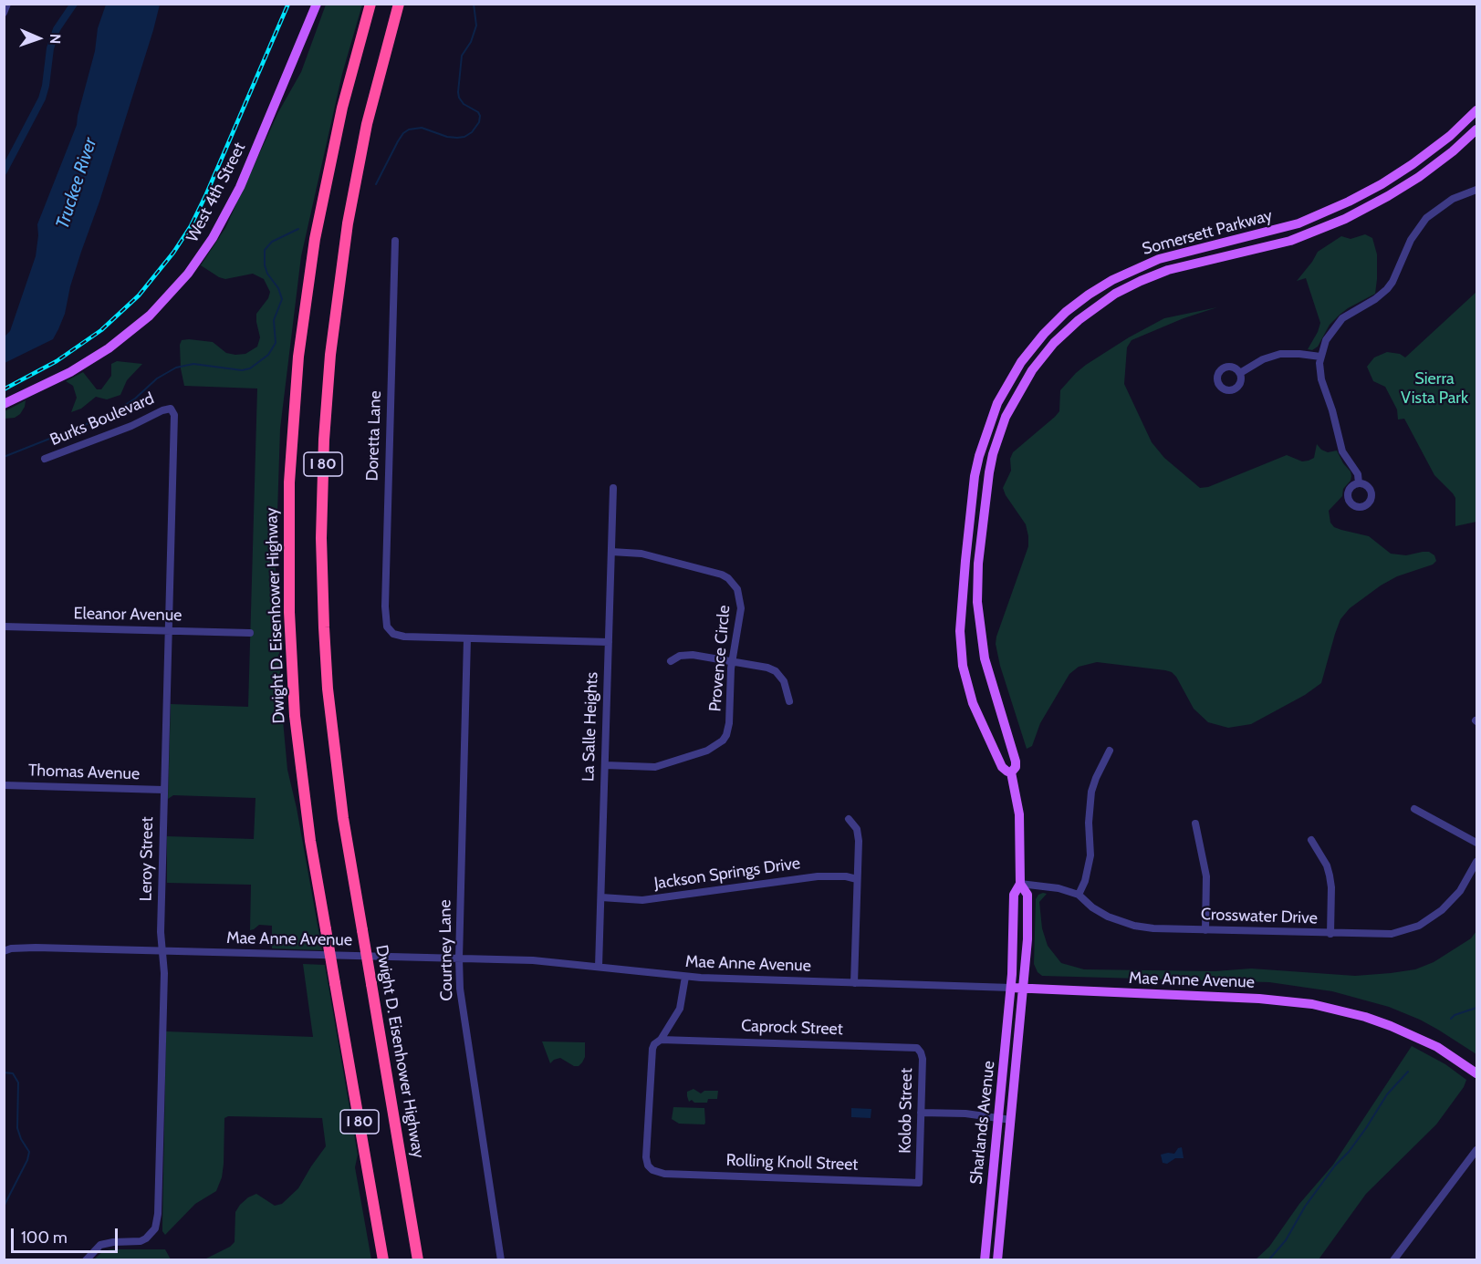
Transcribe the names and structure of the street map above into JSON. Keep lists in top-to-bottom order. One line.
{"streets":{"highway":["I 80","Dwight D. Eisenhower Highway"],"main road":["West 4th Street","Somersett Parkway","Mae Anne Avenue","Sharlands Avenue"],"street":["Burks Boulevard","Doretta Lane","Eleanor Avenue","Provence Circle","La Salle Heights","Thomas Avenue","Leroy Street","Jackson Springs Drive","Crosswater Drive","Courtney Lane","Caprock Street","Kolob Street","Rolling Knoll Street"]},"crossings":[["Somersett Parkway","Crosswater Drive"],["Somersett Parkway","Mae Anne Avenue"],["Somersett Parkway","Sharlands Avenue"],["Burks Boulevard","Leroy Street"],["Doretta Lane","Courtney Lane"],["Eleanor Avenue","Leroy Street"],["Provence Circle","La Salle Heights"],["La Salle Heights","Jackson Springs Drive"],["La Salle Heights","Mae Anne Avenue"],["Thomas Avenue","Leroy Street"],["Leroy Street","Mae Anne Avenue"],["Mae Anne Avenue","Courtney Lane"],["Mae Anne Avenue","Sharlands Avenue"],["Caprock Street","Kolob Street"],["Caprock Street","Rolling Knoll Street"],["Kolob Street","Rolling Knoll Street"]],"water":["Truckee River"],"parks":["Sierra Vista Park"],"scale_bar":"100 m","north":"right"}
